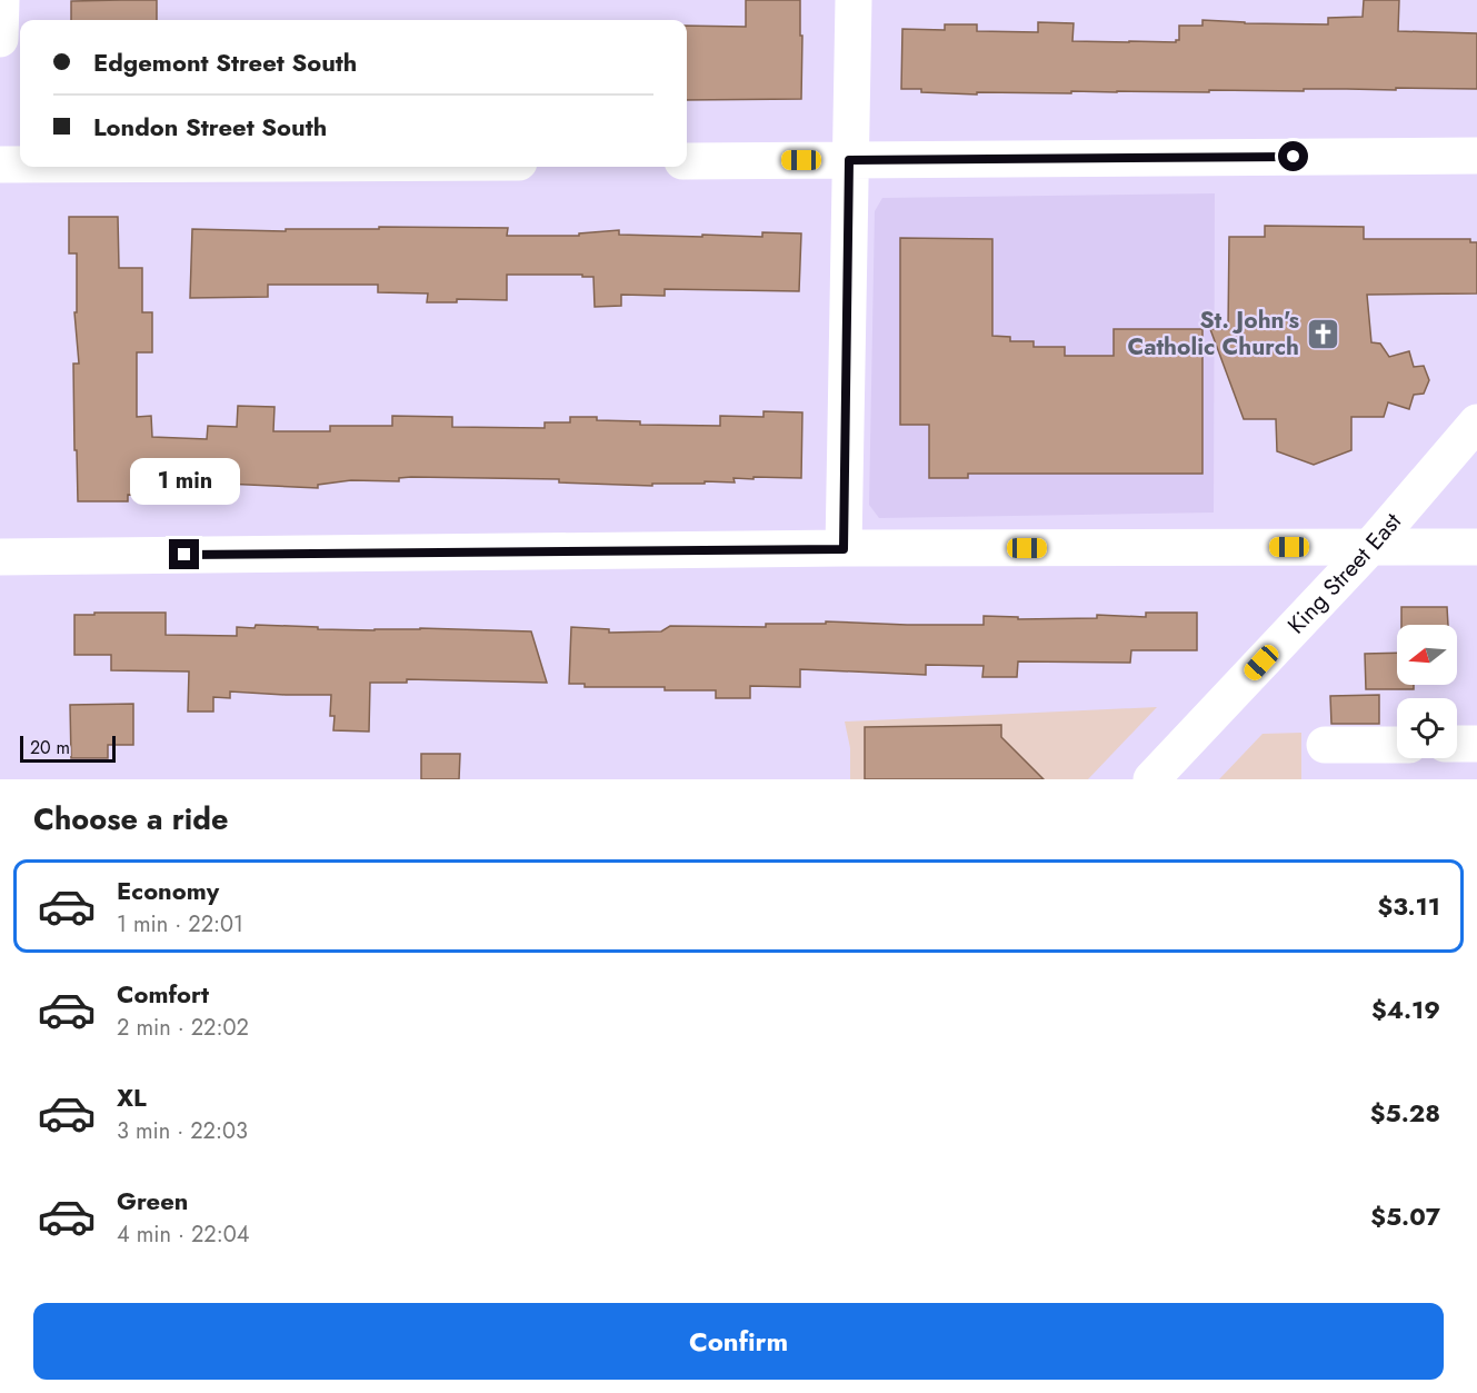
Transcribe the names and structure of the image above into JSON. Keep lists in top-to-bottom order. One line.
{"streets":{"street":["King Street East"]},"places":{"church":["St. John's Catholic Church"]},"scale_bar":"20 m","north":"left","page":{"banner":["Edgemont Street South","London Street South"],"bubble":"1 min","scale":"20 m","heading":"Choose a ride","list":[{"name":"Economy","note":"1 min · 22:01","value":"$3.11"},{"name":"Comfort","note":"2 min · 22:02","value":"$4.19"},{"name":"XL","note":"3 min · 22:03","value":"$5.28"},{"name":"Green","note":"4 min · 22:04","value":"$5.07"}],"buttons":"Confirm"}}
